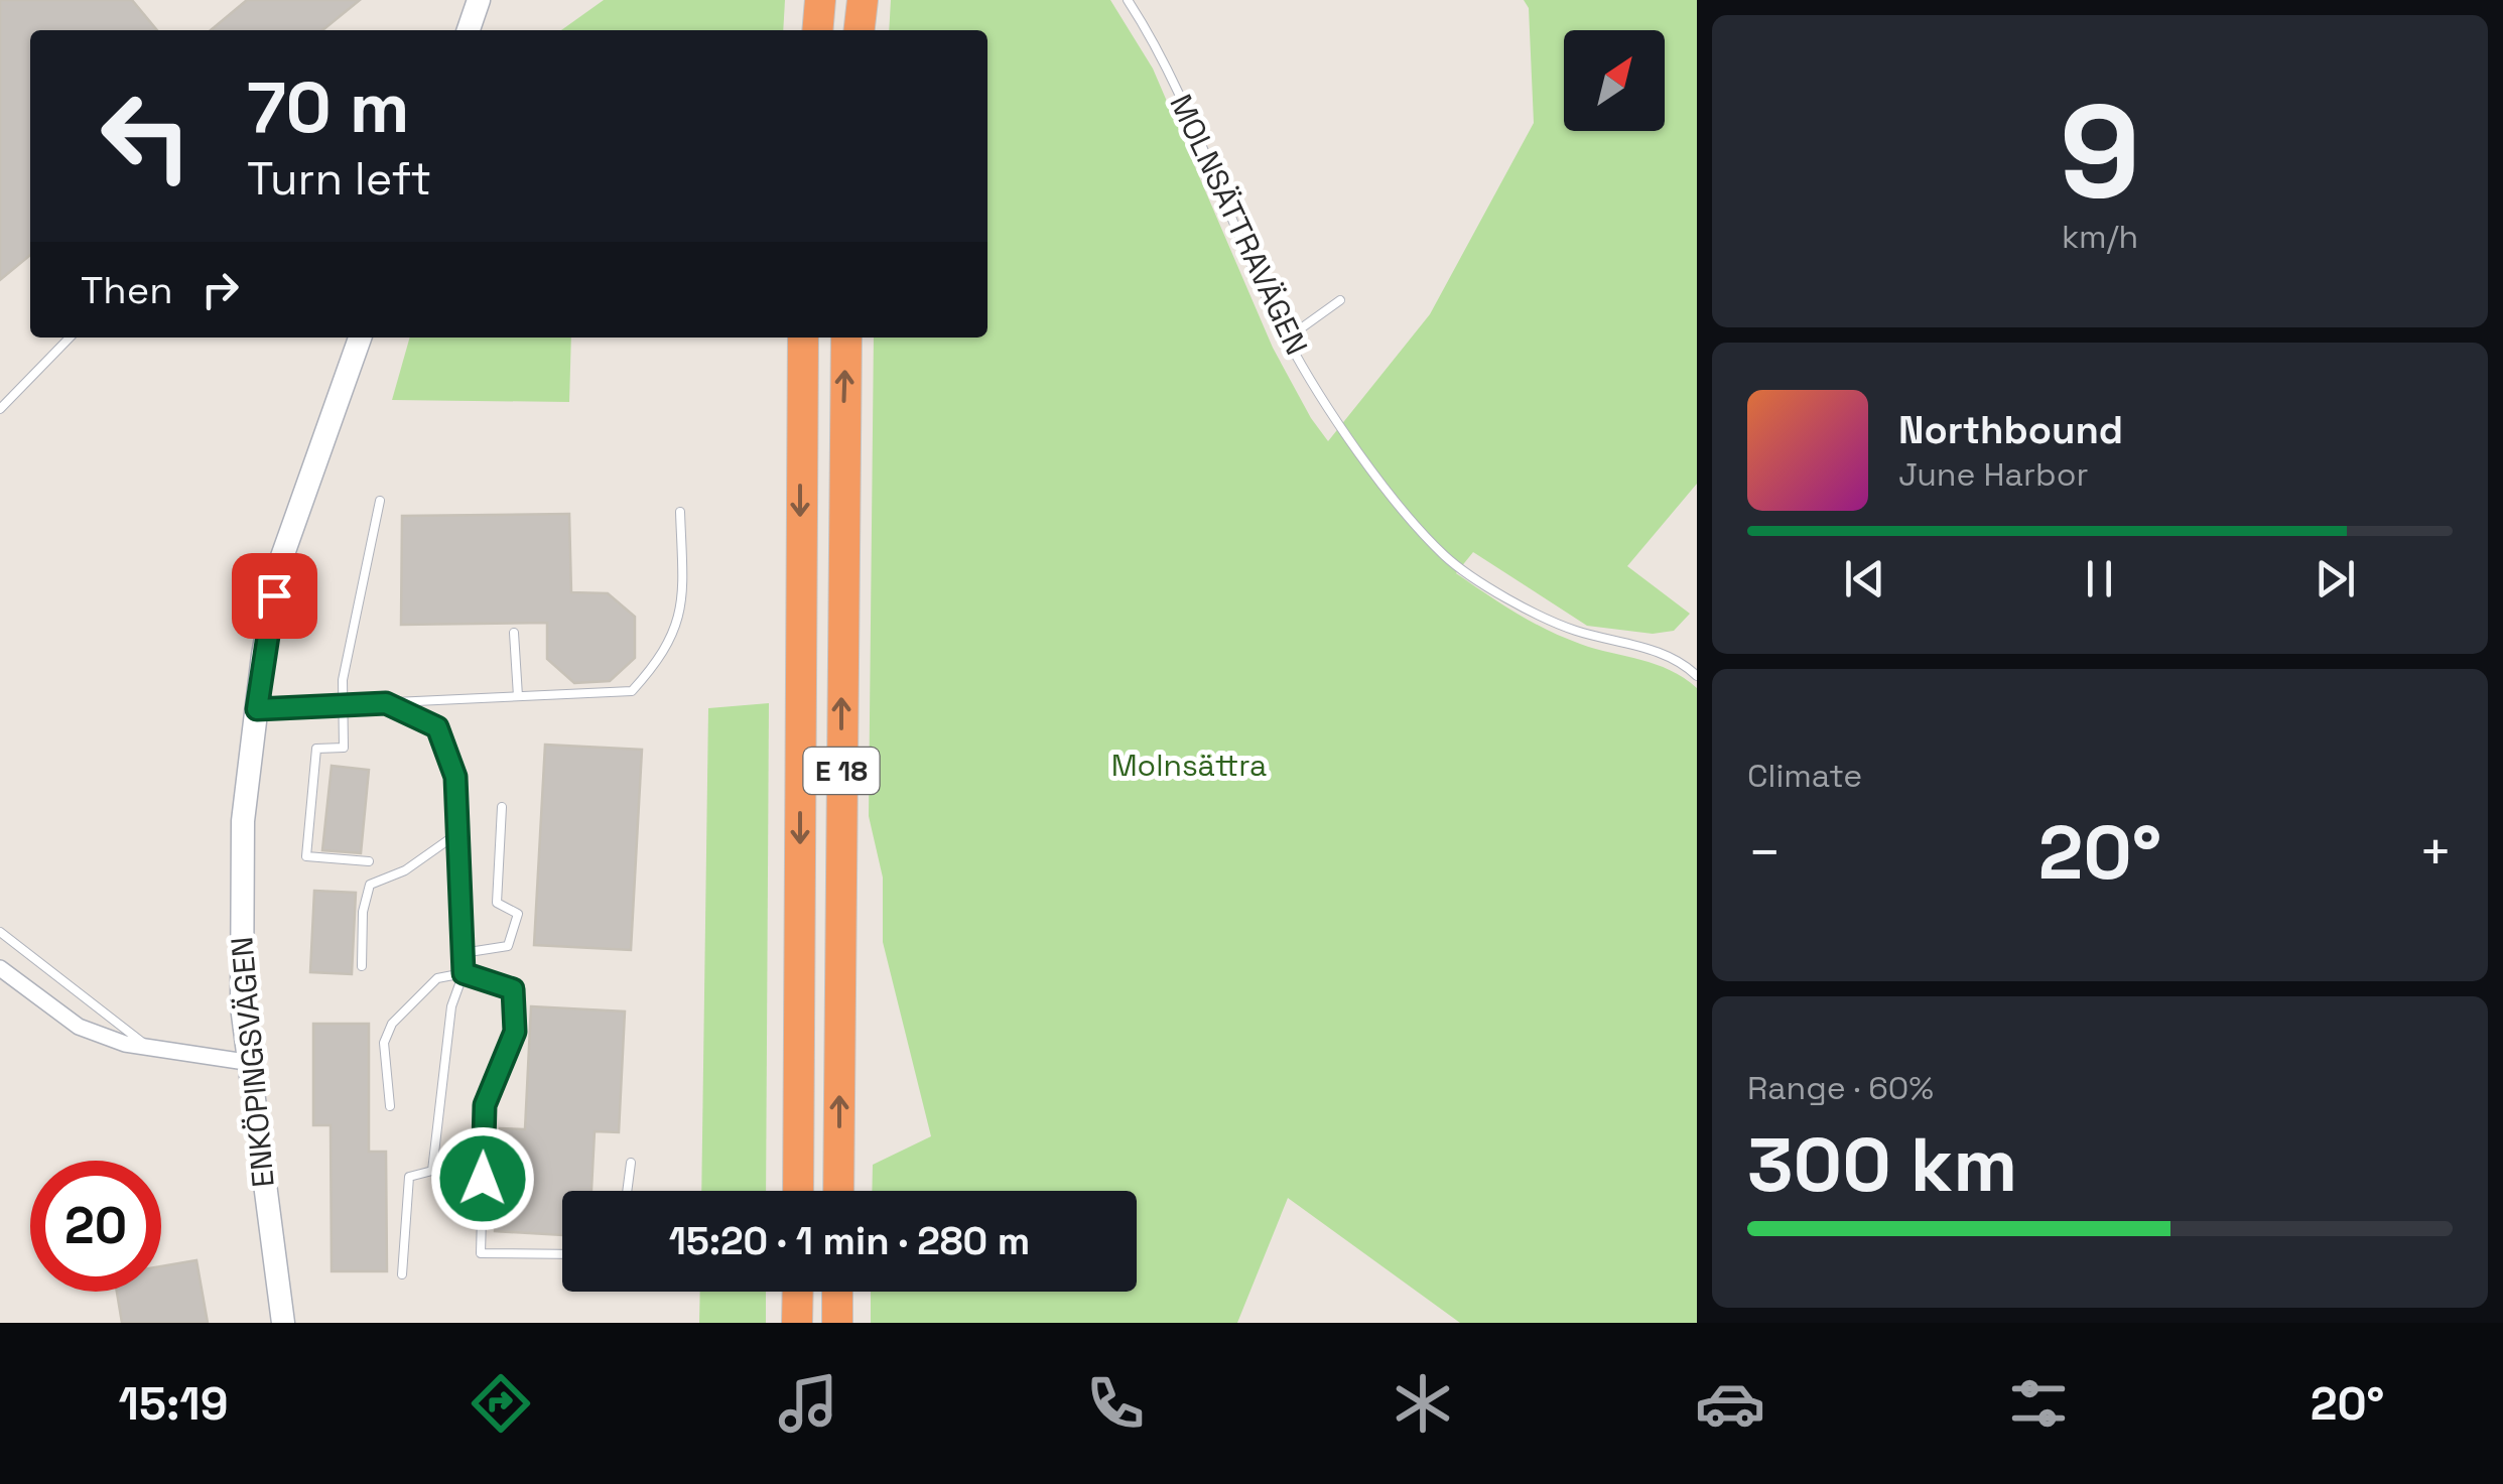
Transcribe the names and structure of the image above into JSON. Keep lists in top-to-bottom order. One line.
{"streets":{"highway":["E 18"],"street":["ENKÖPINGSVÄGEN"],"lane":["MOLNSÄTTRAVÄGEN"]},"parks":["Molnsättra"],"north":"top right","page":{"tile":[["9","km/h"],"Climate",["Range · 60%","300 km"]],"turn":["70 m","Turn left"],"then":"Then","song":["Northbound","June Harbor"],"heat":["−","20°","+"],"limit":"20","trip":"15:20 · 1 min · 280 m","tabs":["15:19","20°"]}}
